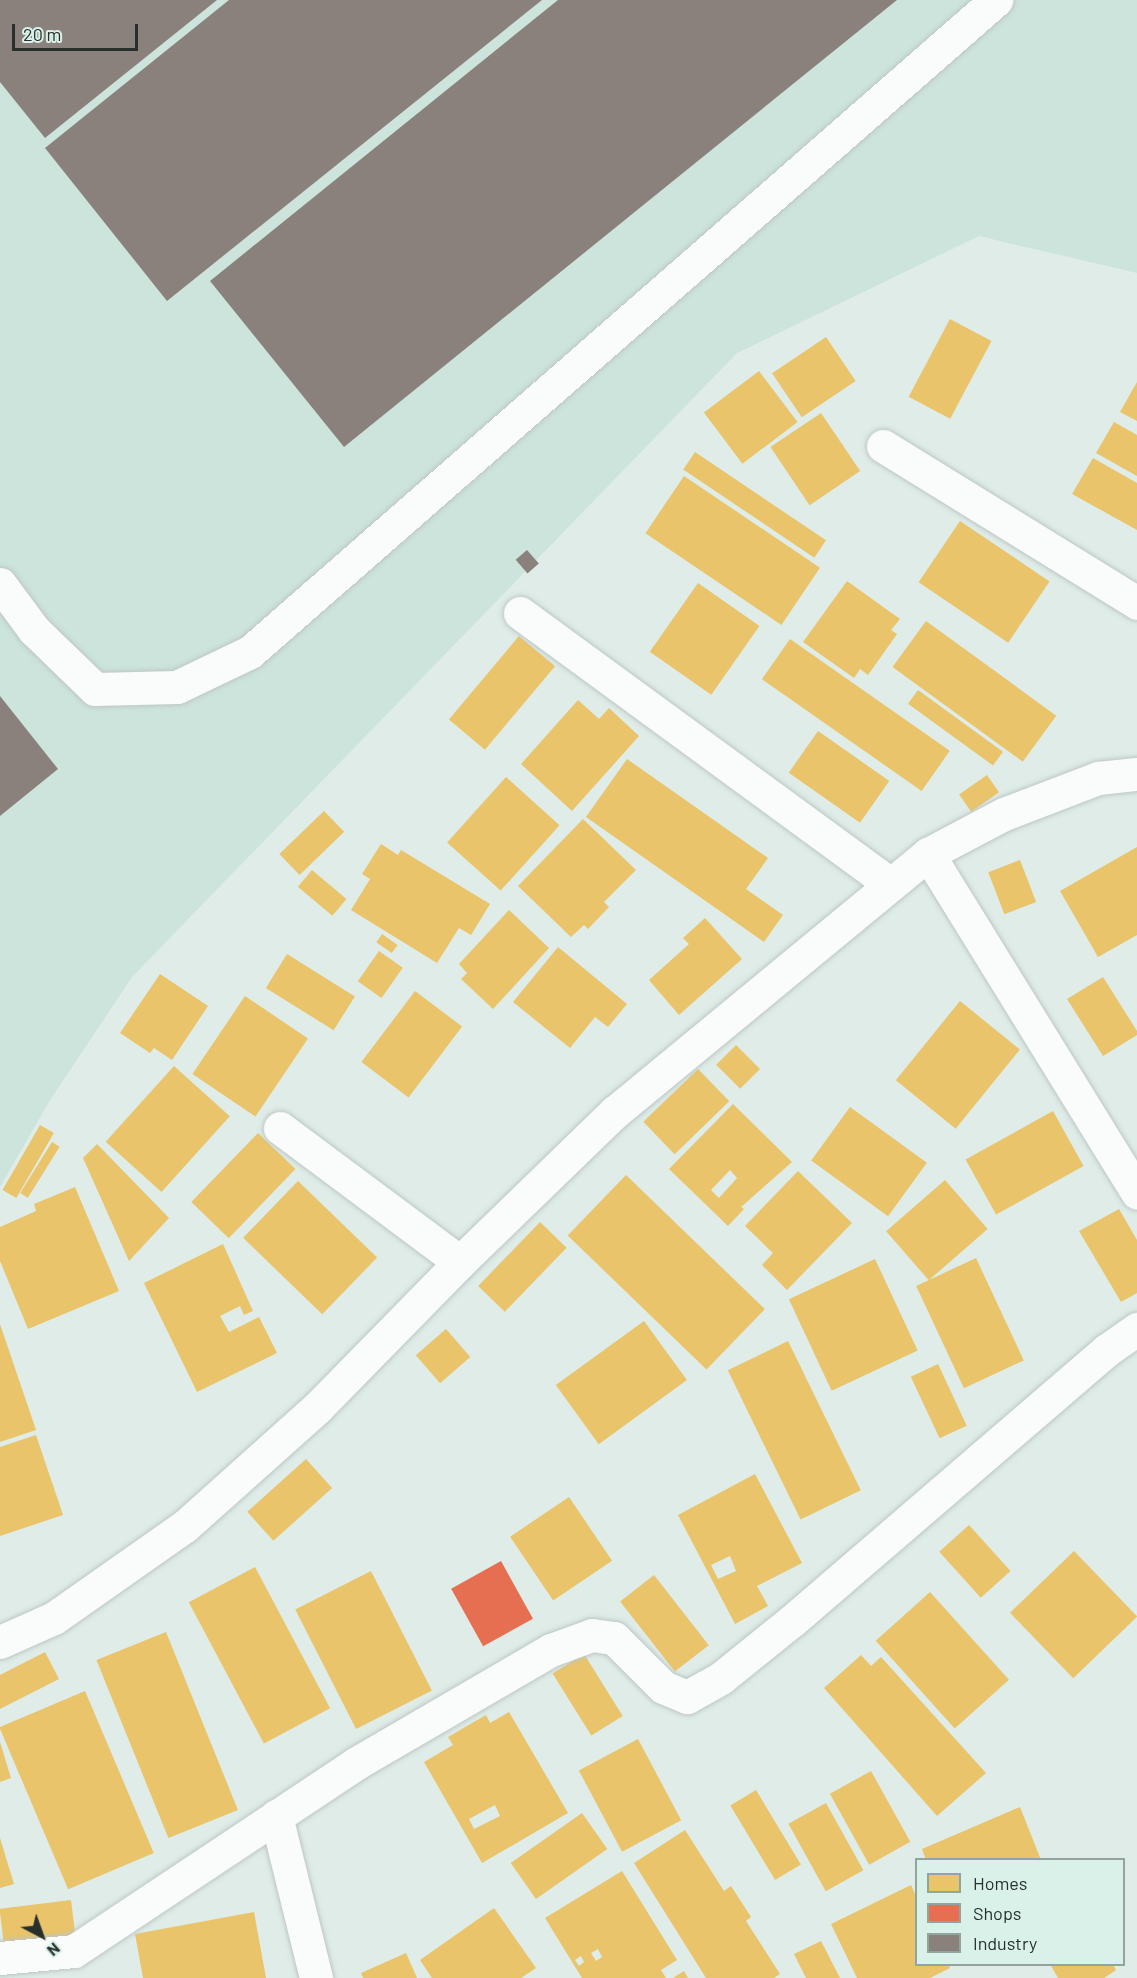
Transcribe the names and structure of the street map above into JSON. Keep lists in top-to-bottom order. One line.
{"legend":["Homes","Shops","Industry"],"scale_bar":"20 m","north":"bottom right"}
